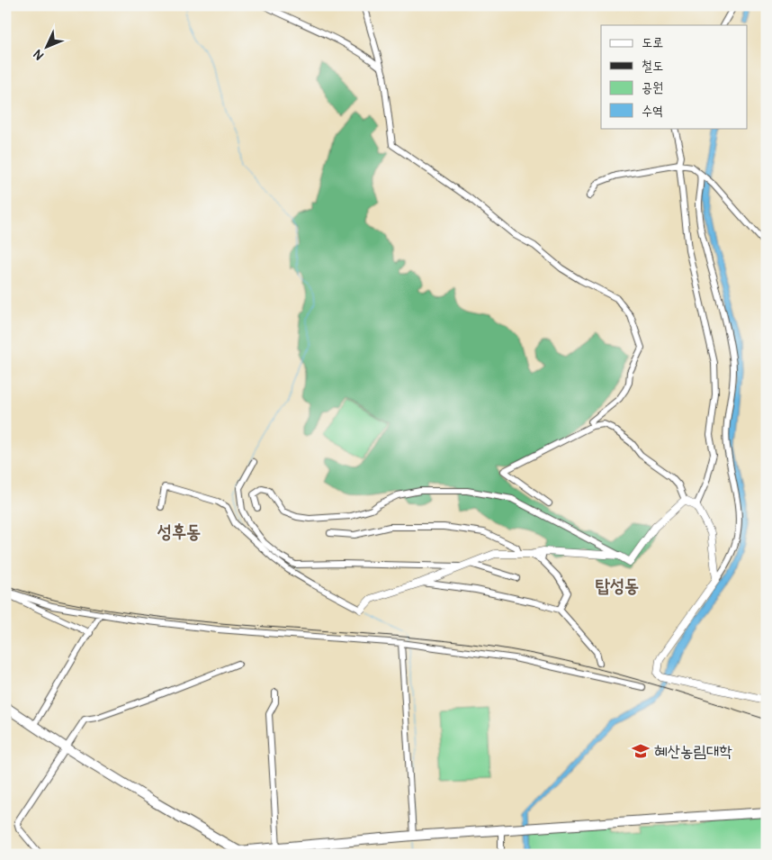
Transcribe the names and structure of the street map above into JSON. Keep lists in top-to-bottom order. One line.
{"districts":["성후동","탑성동"],"places":{"school or university":["혜산농림대학"]},"legend":["도로","철도","공원","수역"],"north":"bottom left"}
